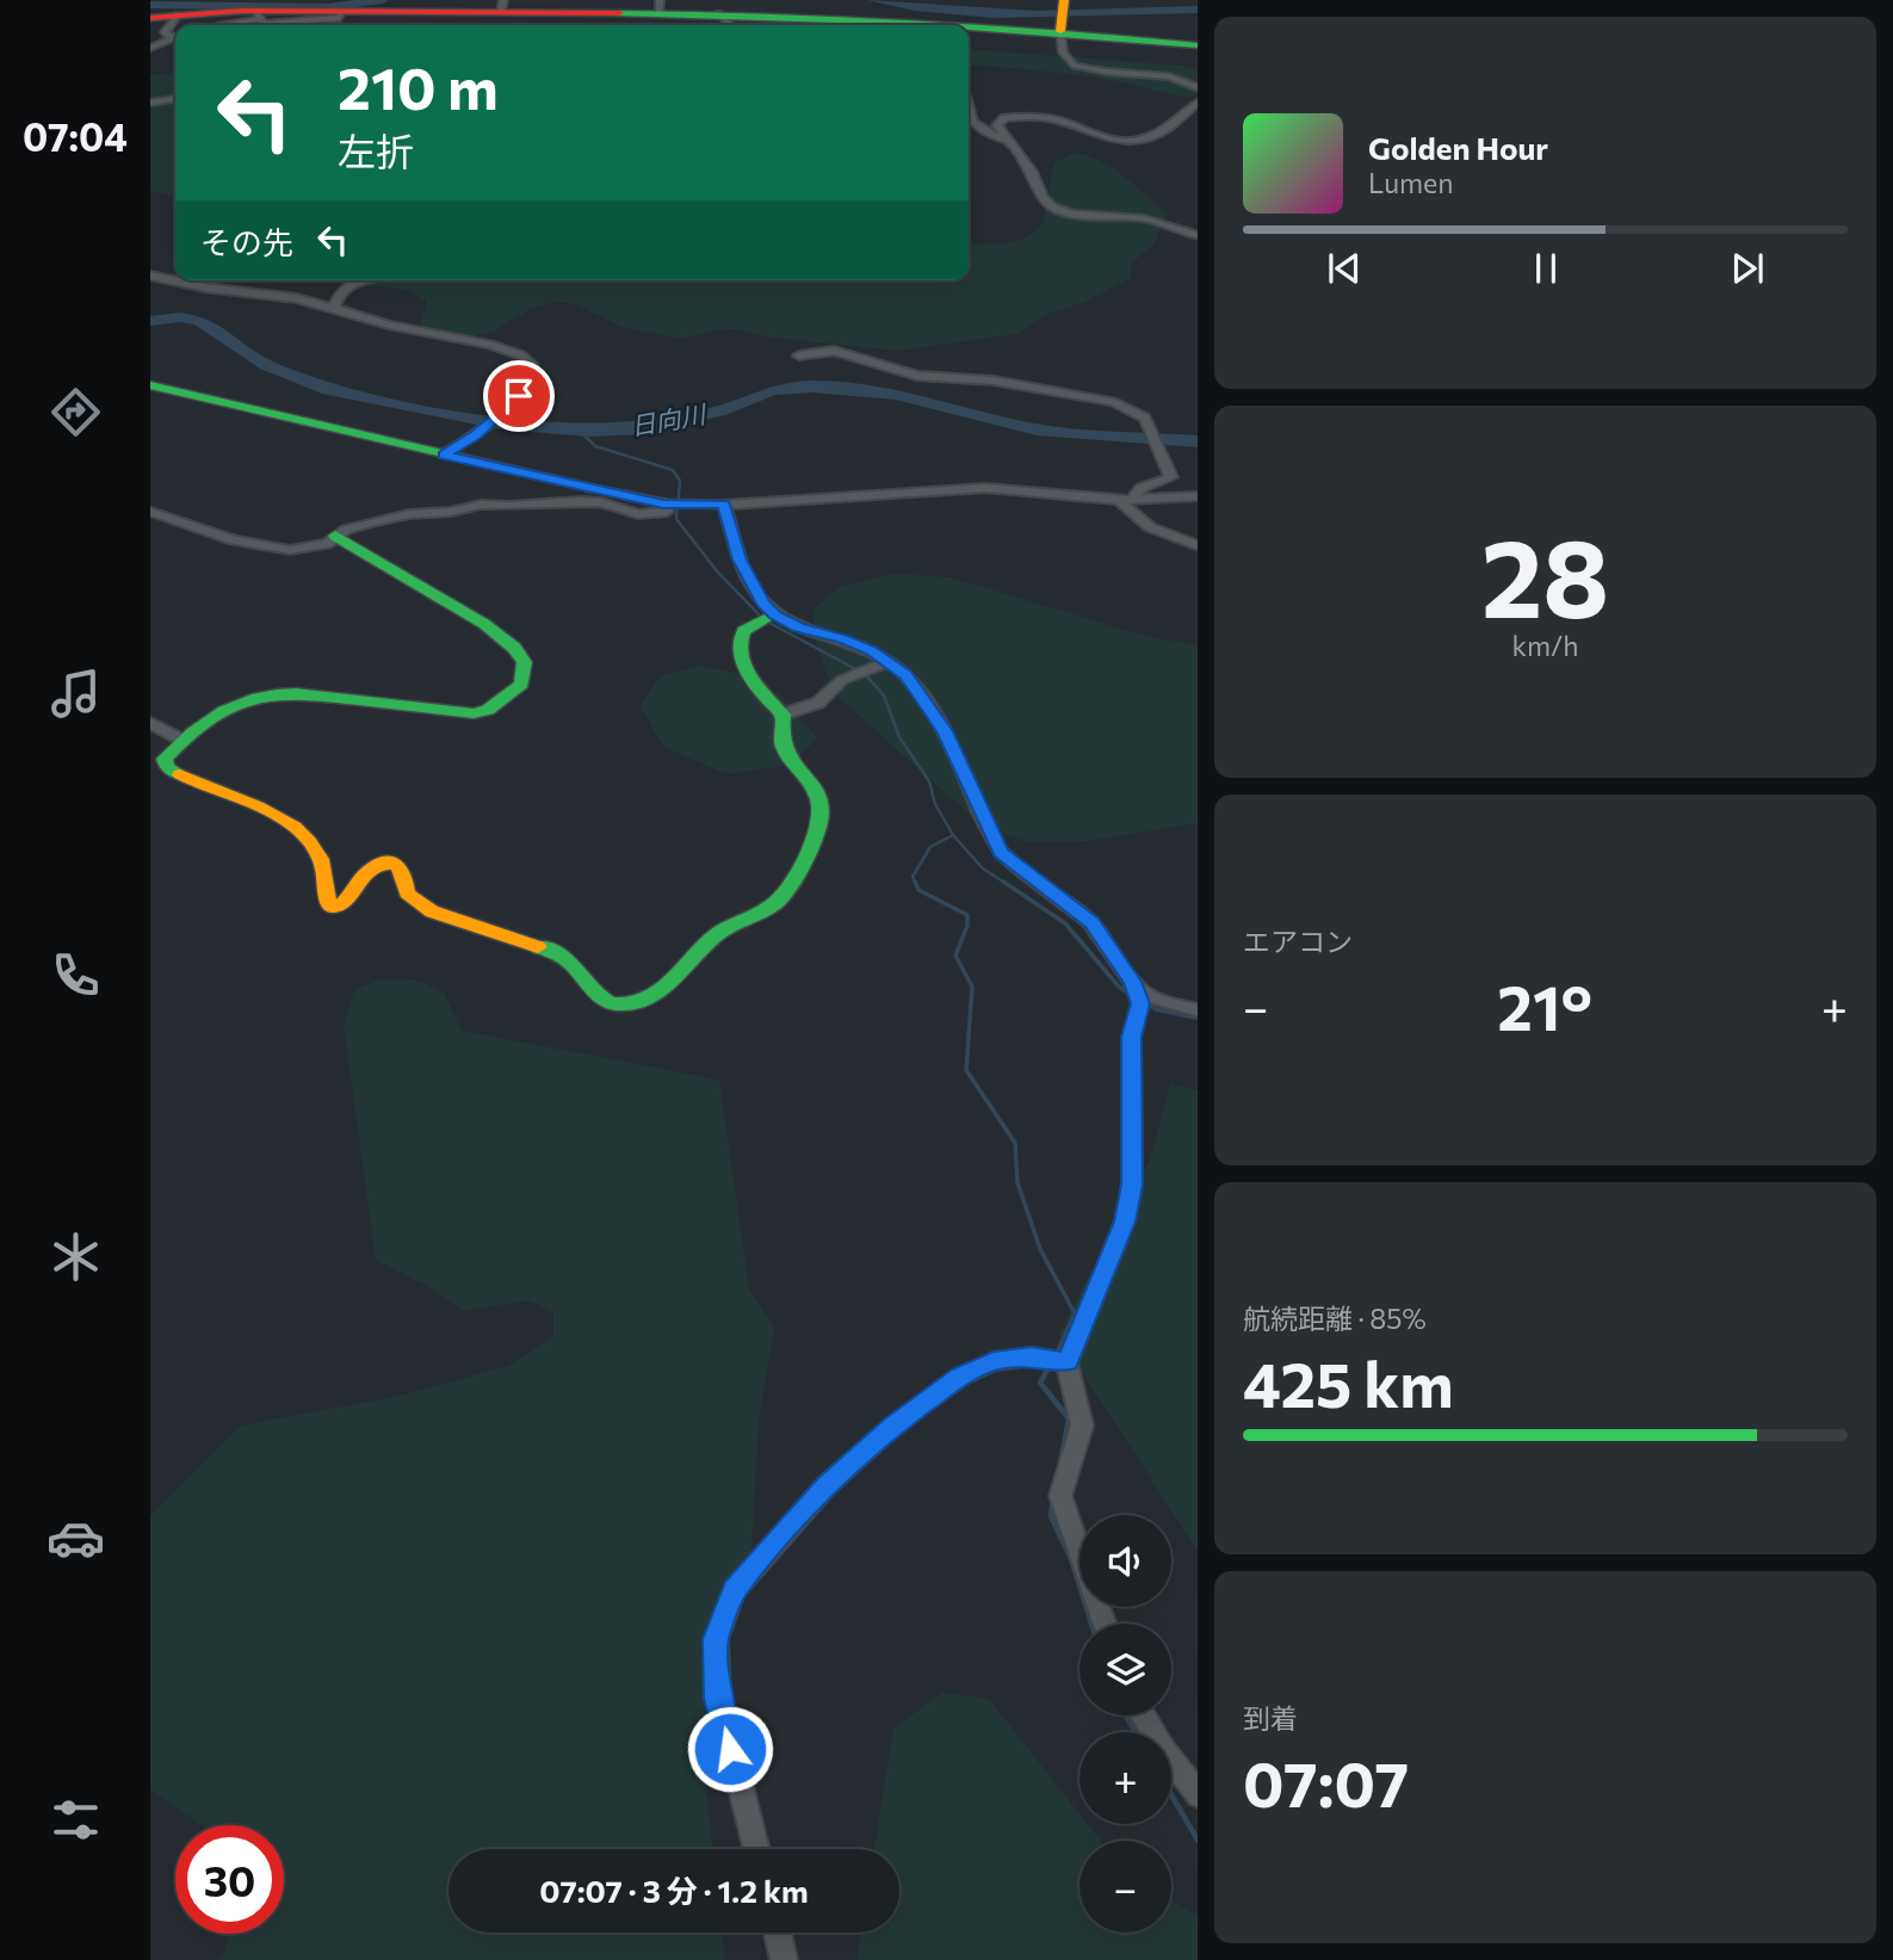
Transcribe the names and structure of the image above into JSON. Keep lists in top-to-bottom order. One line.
{"water":["日向川"],"page":{"tabs":"07:04","turn":["210 m","左折"],"song":["Golden Hour","Lumen"],"then":"その先","tile":[["28","km/h"],"エアコン",["航続距離 · 85%","425 km"],["到着","07:07"]],"heat":["−","21°","+"],"map_buttons":["+","−"],"limit":"30","trip":"07:07 · 3 分 · 1.2 km"}}
